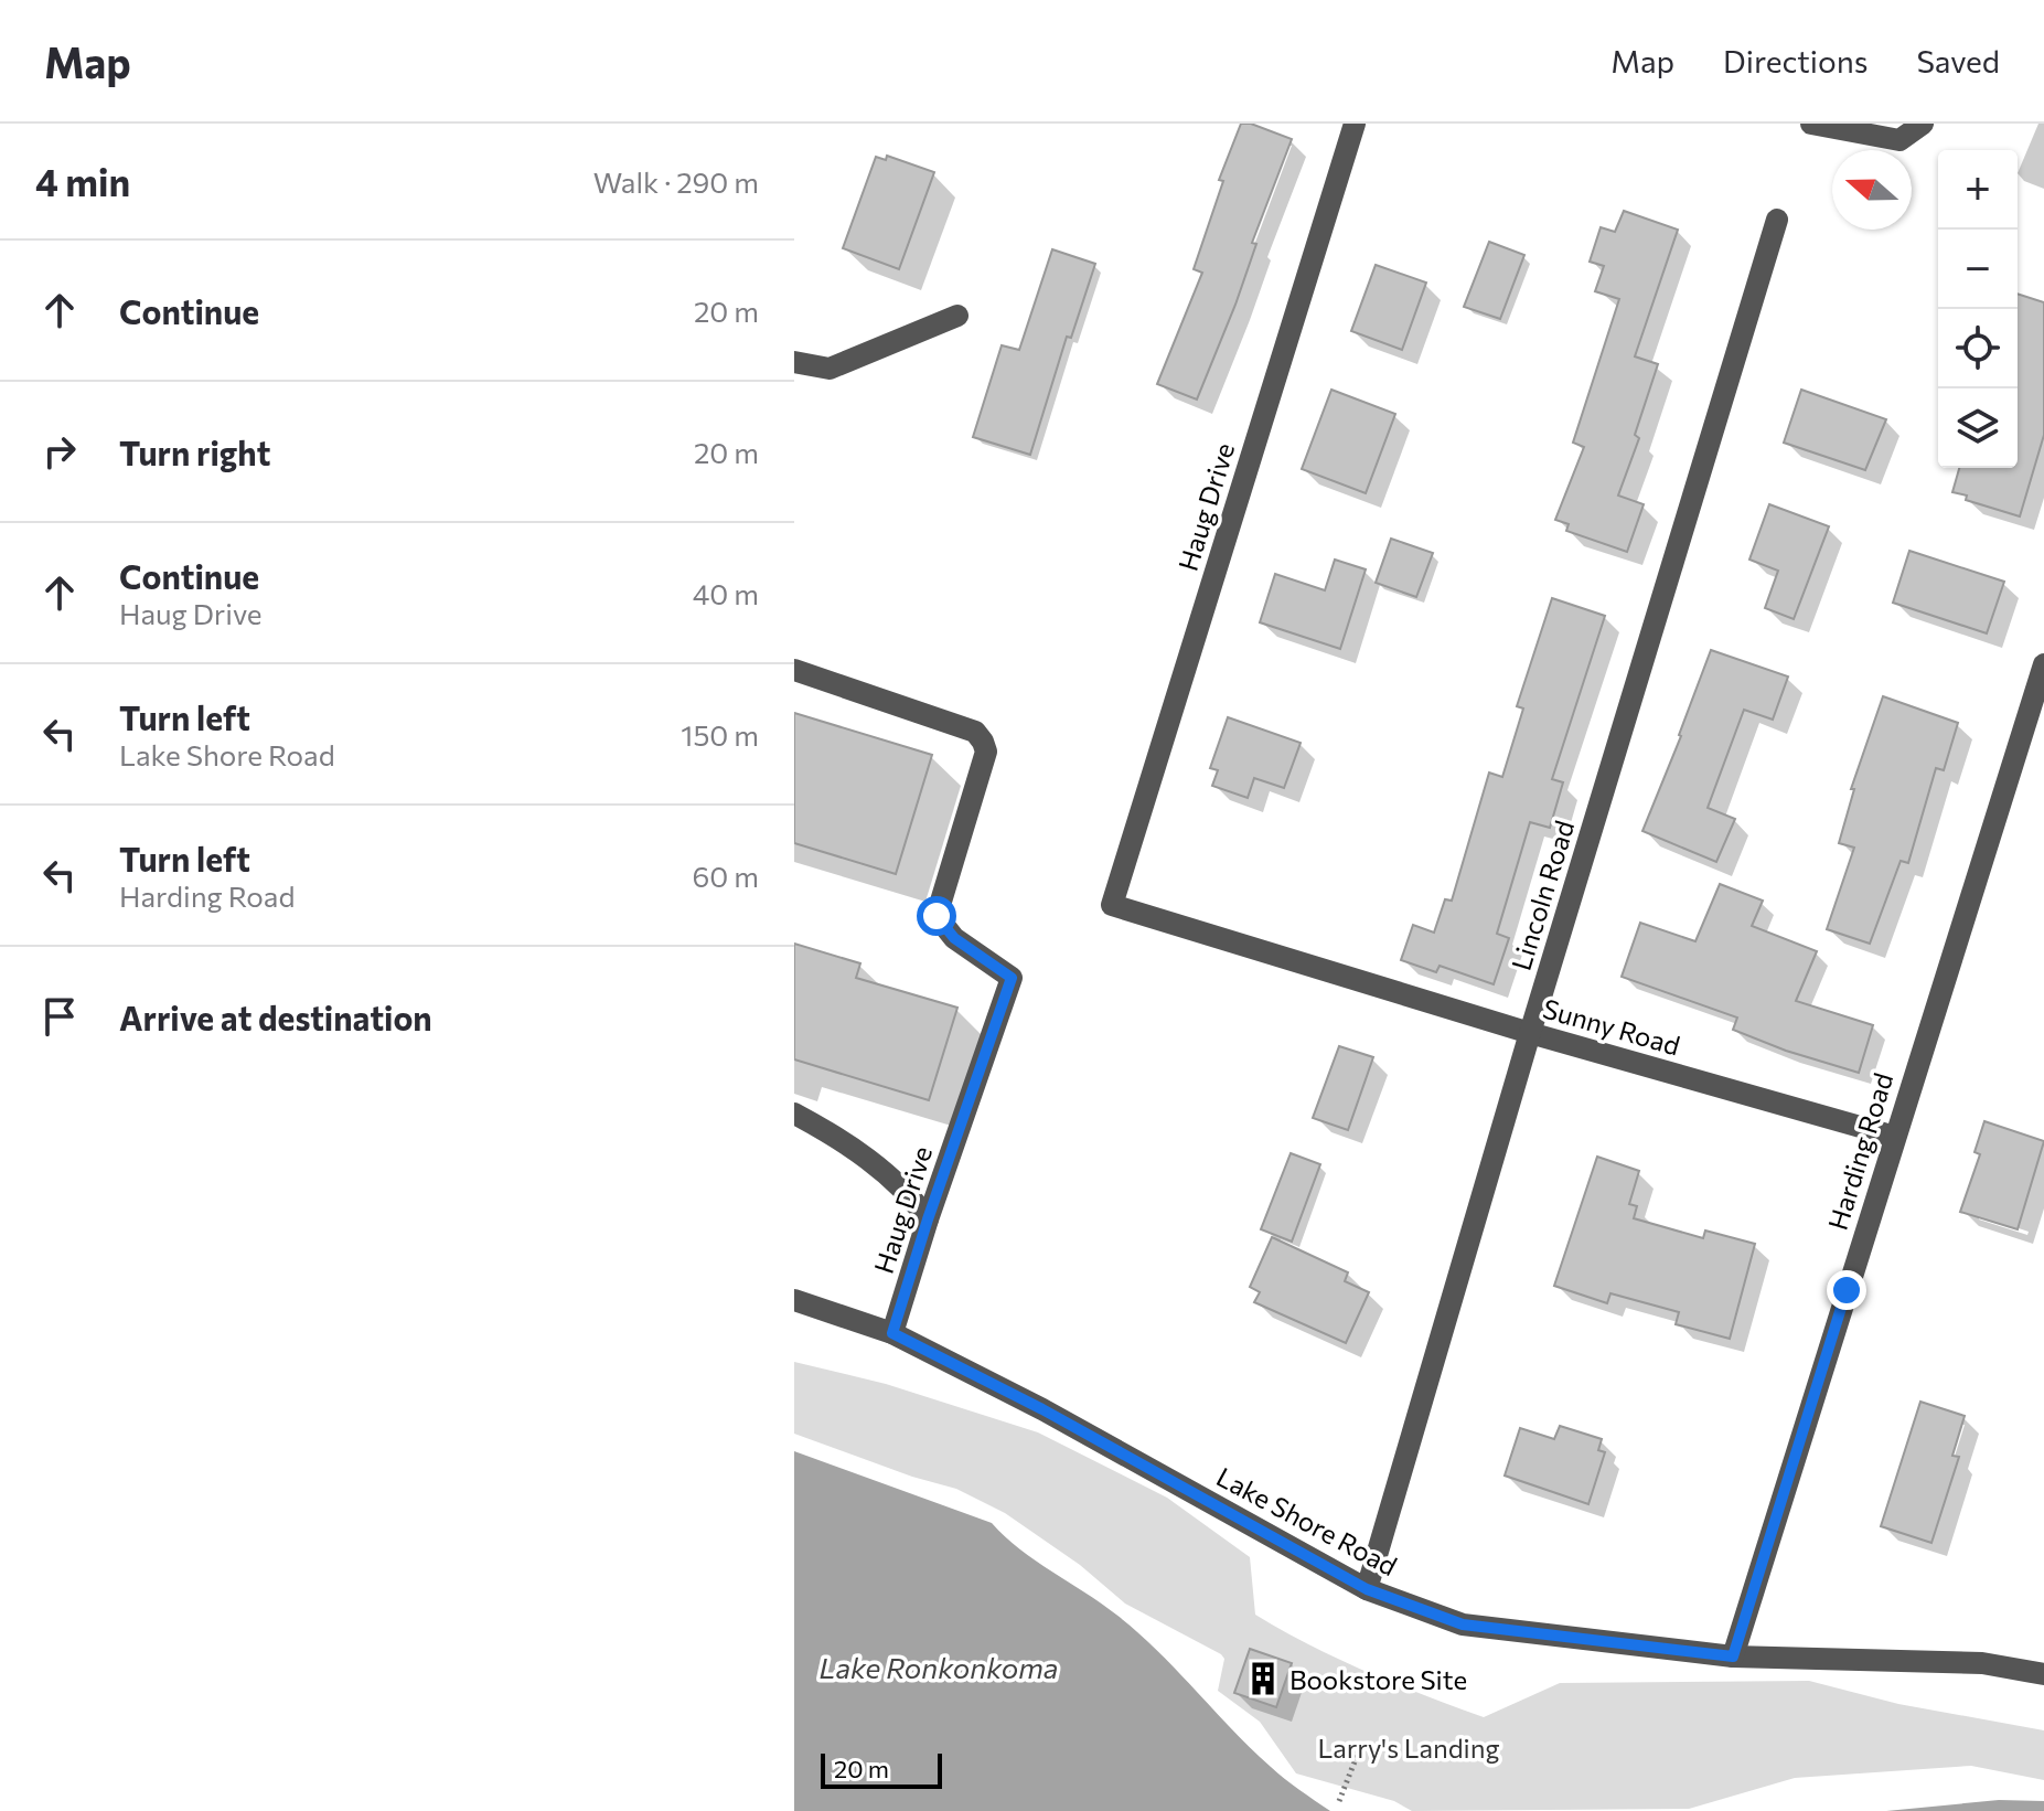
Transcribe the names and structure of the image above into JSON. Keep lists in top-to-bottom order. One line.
{"streets":{"street":["Haug Drive","Lincoln Road","Sunny Road","Harding Road","Lake Shore Road"]},"crossings":[["Haug Drive","Sunny Road"],["Haug Drive","Lake Shore Road"],["Lincoln Road","Sunny Road"],["Lincoln Road","Lake Shore Road"],["Sunny Road","Harding Road"],["Harding Road","Lake Shore Road"]],"water":["Lake Ronkonkoma"],"parks":["Larry's Landing"],"places":{"building":["Bookstore Site"]},"scale_bar":"20 m","north":"left","page":{"header":"Map","nav":["Map","Directions","Saved"],"heading":["4 min","Walk · 290 m"],"map_buttons":["+","−"],"list":[["Continue","20 m"],["Turn right","20 m"],["Continue","Haug Drive","40 m"],["Turn left","Lake Shore Road","150 m"],["Turn left","Harding Road","60 m"],"Arrive at destination"],"scale":"20 m"}}
